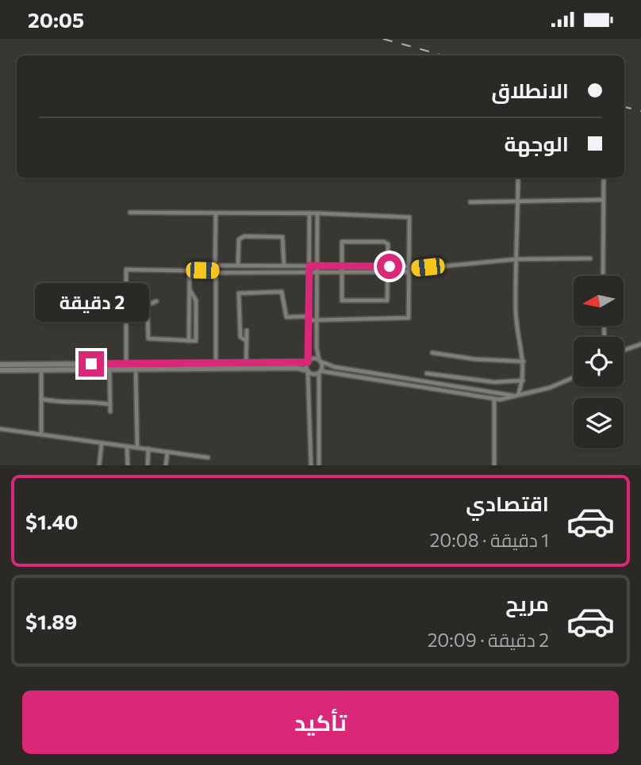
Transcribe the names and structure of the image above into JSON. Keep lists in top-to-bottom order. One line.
{"north":"left","page":{"status":"20:05","banner":["الانطلاق","الوجهة"],"bubble":"2 دقيقة","list":[{"name":"اقتصادي","note":"1 دقيقة · 20:08","value":"$1.40"},{"name":"مريح","note":"2 دقيقة · 20:09","value":"$1.89"}],"buttons":"تأكيد"}}
